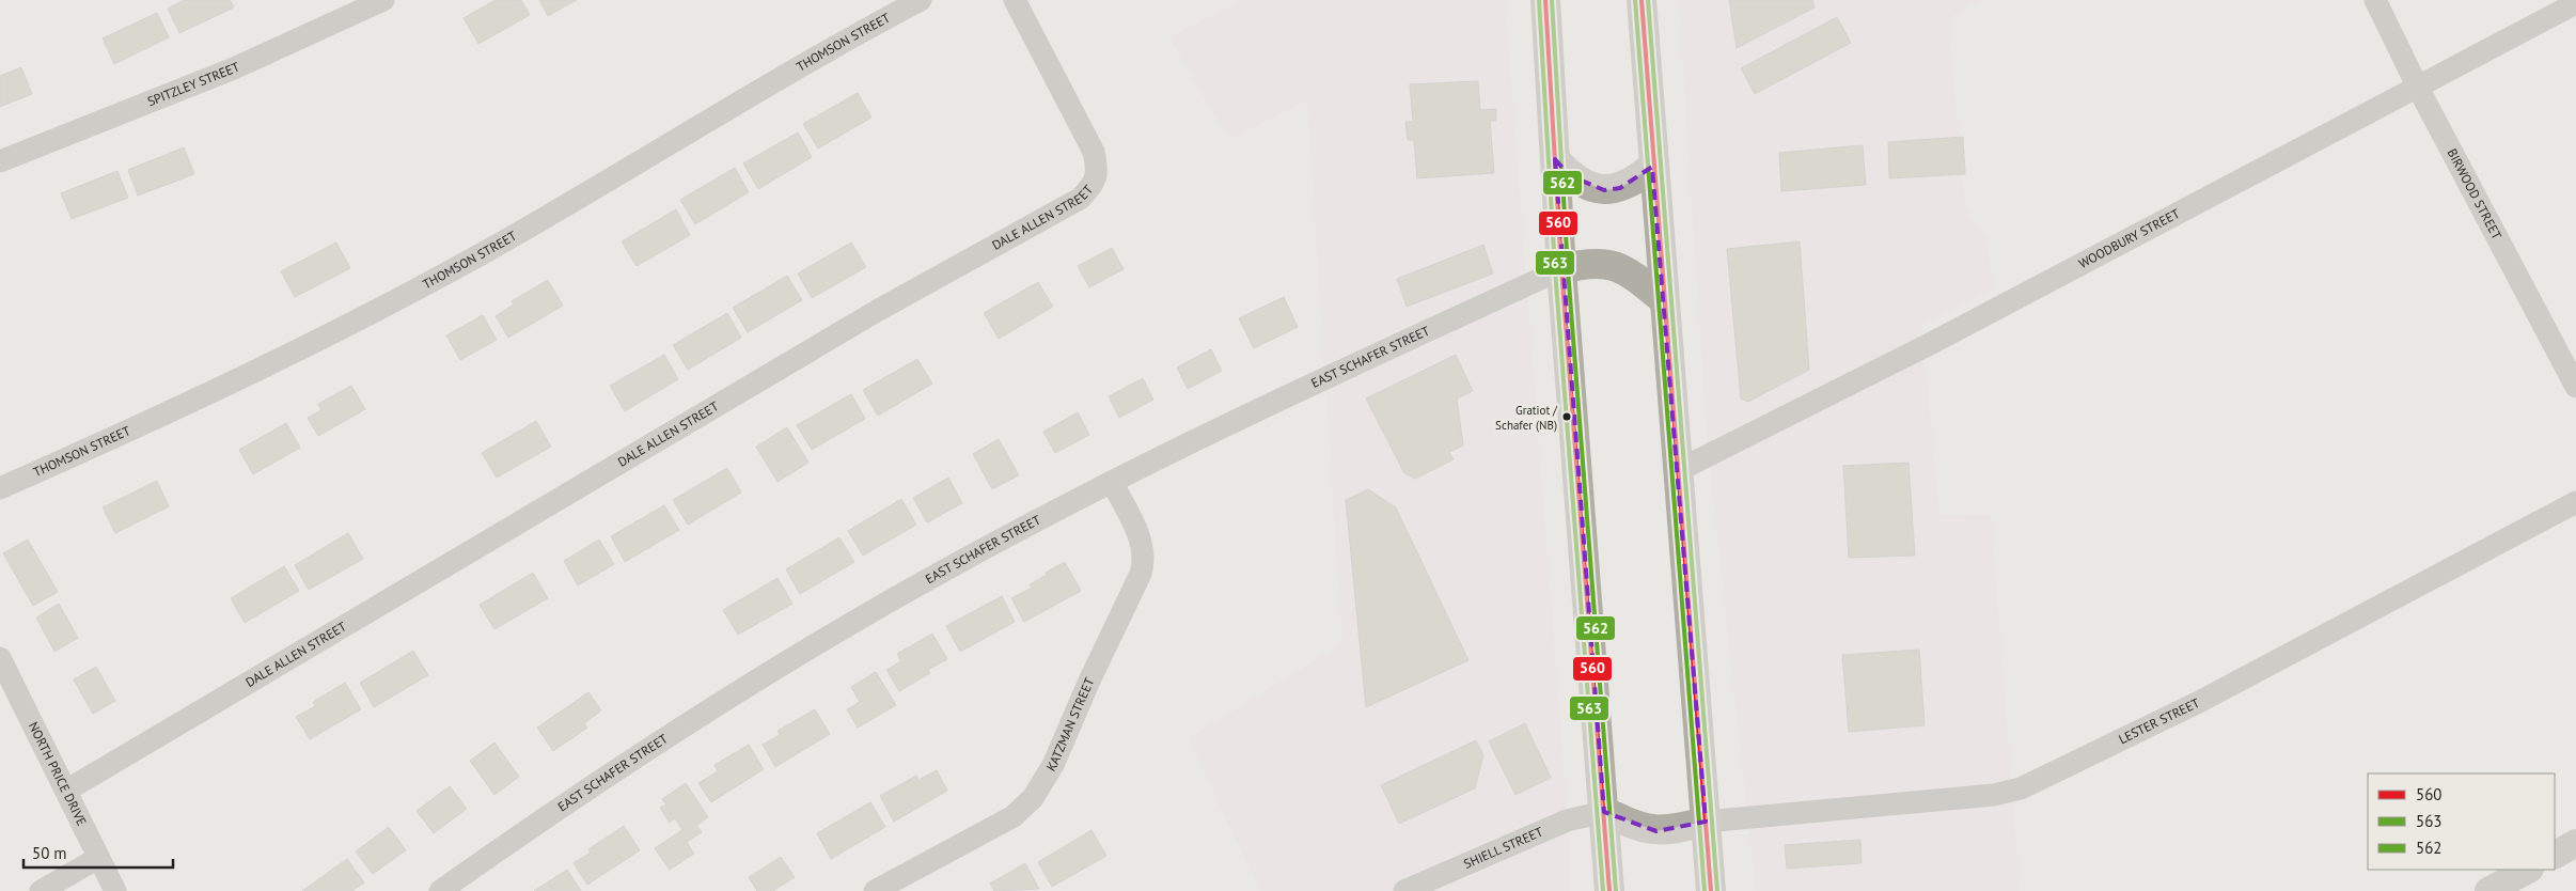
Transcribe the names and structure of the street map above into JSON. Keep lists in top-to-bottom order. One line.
{"streets":{"street":["THOMSON STREET","SPITZLEY STREET","BIRWOOD STREET","DALE ALLEN STREET","WOODBURY STREET","EAST SCHAFER STREET","LESTER STREET","KATZMAN STREET","NORTH PRICE DRIVE","SHIELL STREET"]},"crossings":[["BIRWOOD STREET","WOODBURY STREET"],["DALE ALLEN STREET","NORTH PRICE DRIVE"],["EAST SCHAFER STREET","KATZMAN STREET"]],"places":["Gratiot / Schafer (NB)"],"lines":["transit line 560","transit line 563","transit line 562"],"legend":["560","563","562"],"scale_bar":"50 m"}
